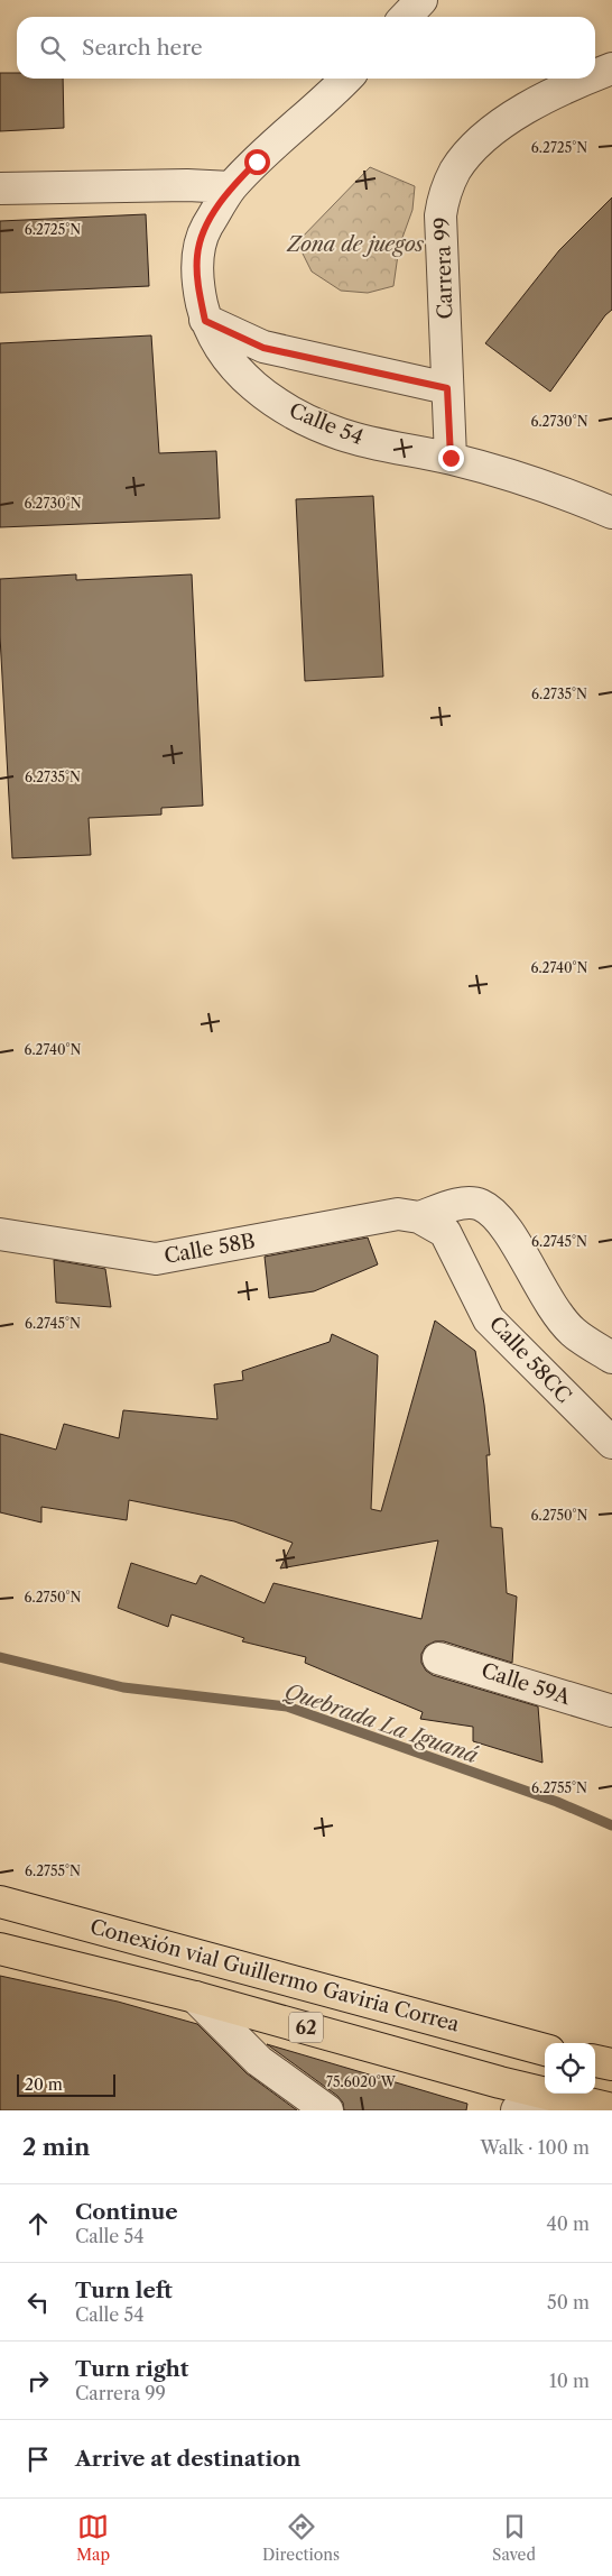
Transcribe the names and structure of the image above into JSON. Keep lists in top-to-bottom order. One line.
{"streets":{"highway":["Conexión vial Guillermo Gaviria Correa","62"],"street":["Carrera 99","Calle 54","Calle 58B","Calle 58CC","Calle 59A"]},"crossings":[["Carrera 99","Calle 54"],["Calle 58B","Calle 58CC"]],"water":["Quebrada La Iguaná"],"parks":["Zona de juegos"],"scale_bar":"20 m","page":{"search":"Search here","scale":"20 m","heading":["2 min","Walk · 100 m"],"list":[["Continue","Calle 54","40 m"],["Turn left","Calle 54","50 m"],["Turn right","Carrera 99","10 m"],"Arrive at destination"],"nav":["Map","Directions","Saved"]},"coordinates":["6.2725°N","6.2730°N","6.2735°N","6.2740°N","6.2745°N","6.2750°N","6.2755°N","75.6020°W"]}
